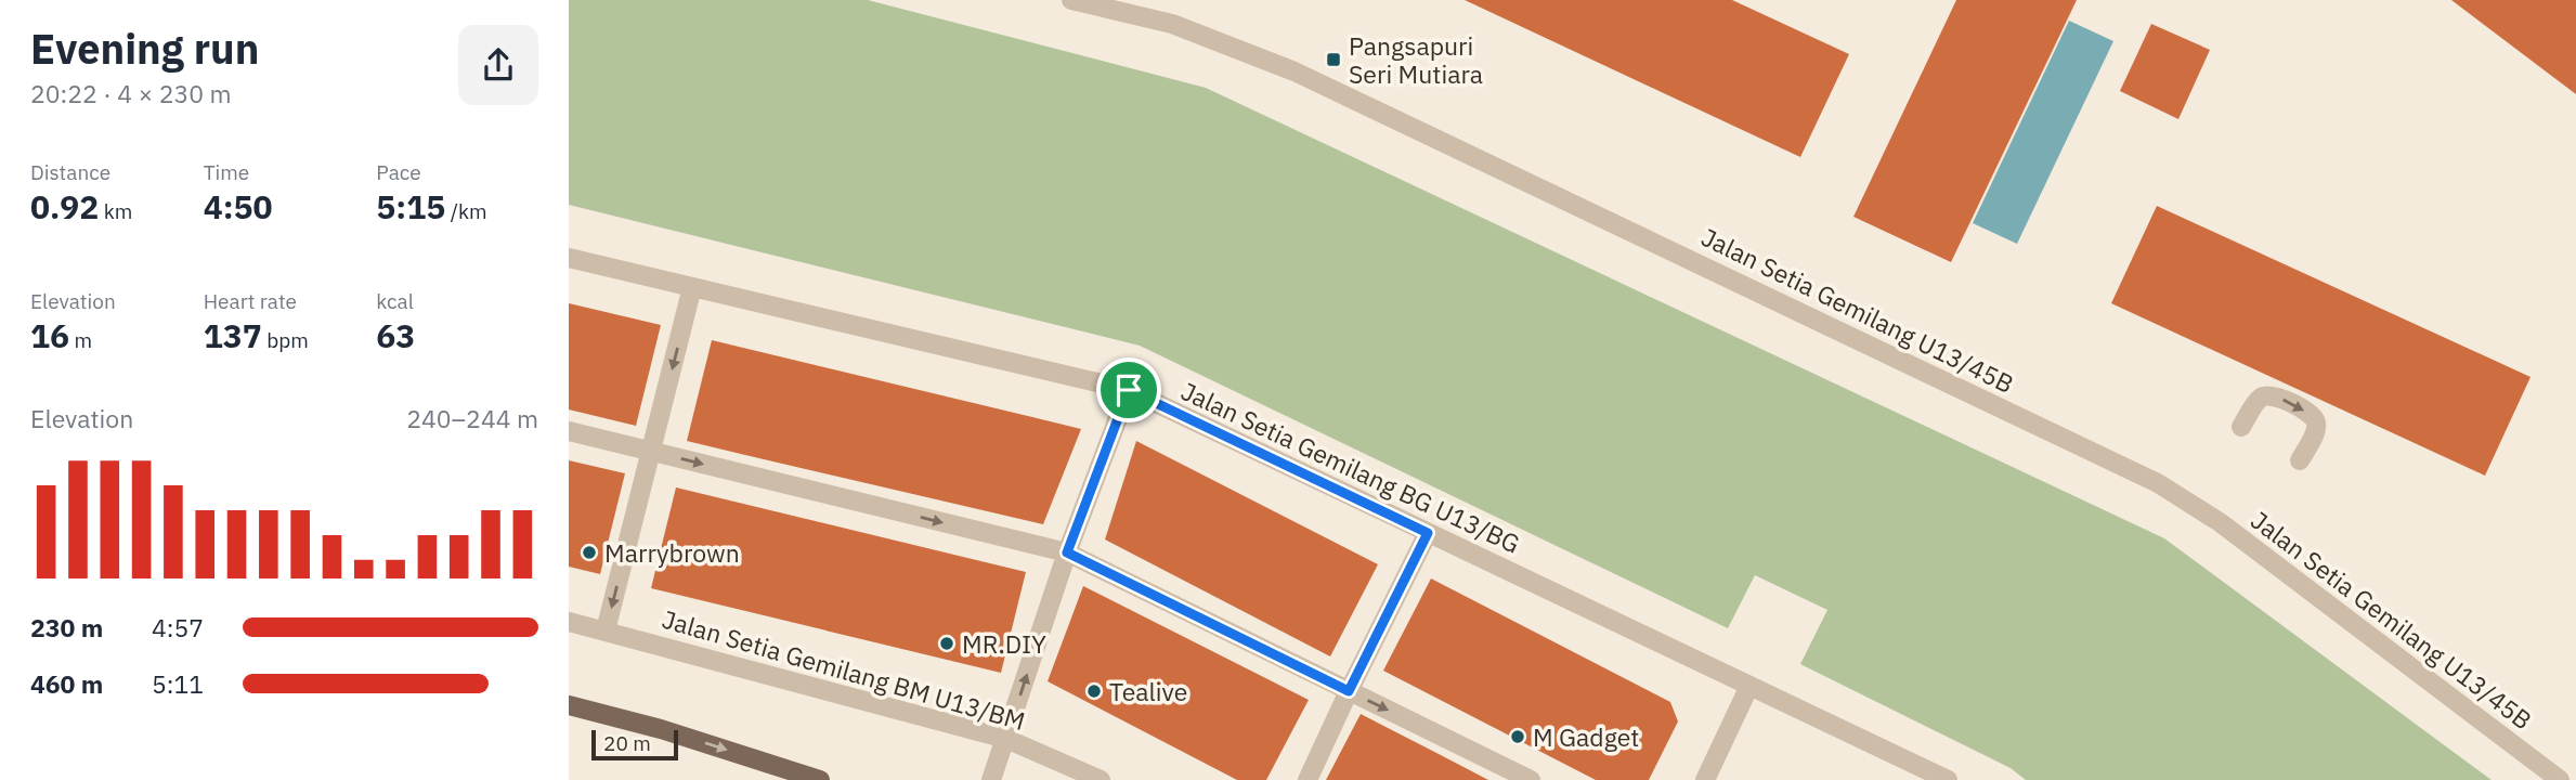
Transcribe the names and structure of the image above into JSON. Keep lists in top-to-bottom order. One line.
{"streets":{"street":["Jalan Setia Gemilang U13/45B","Jalan Setia Gemilang BG U13/BG","Jalan Setia Gemilang BM U13/BM"]},"places":{"transit":["Pangsapuri Seri Mutiara"],"other":["Marrybrown","MR.DIY","Tealive","M Gadget"]},"scale_bar":"20 m","page":{"heading":["Evening run","20:22 · 4 × 230 m"],"stats":[["Distance","0.92 km"],["Time","4:50"],["Pace","5:15 /km"],["Elevation","16 m"],["Heart rate","137 bpm"],["kcal","63"]],"chart":["Elevation","240–244 m"],"list":[{"name":"230 m","note":"4:57"},{"name":"460 m","note":"5:11"}],"scale":"20 m"}}
